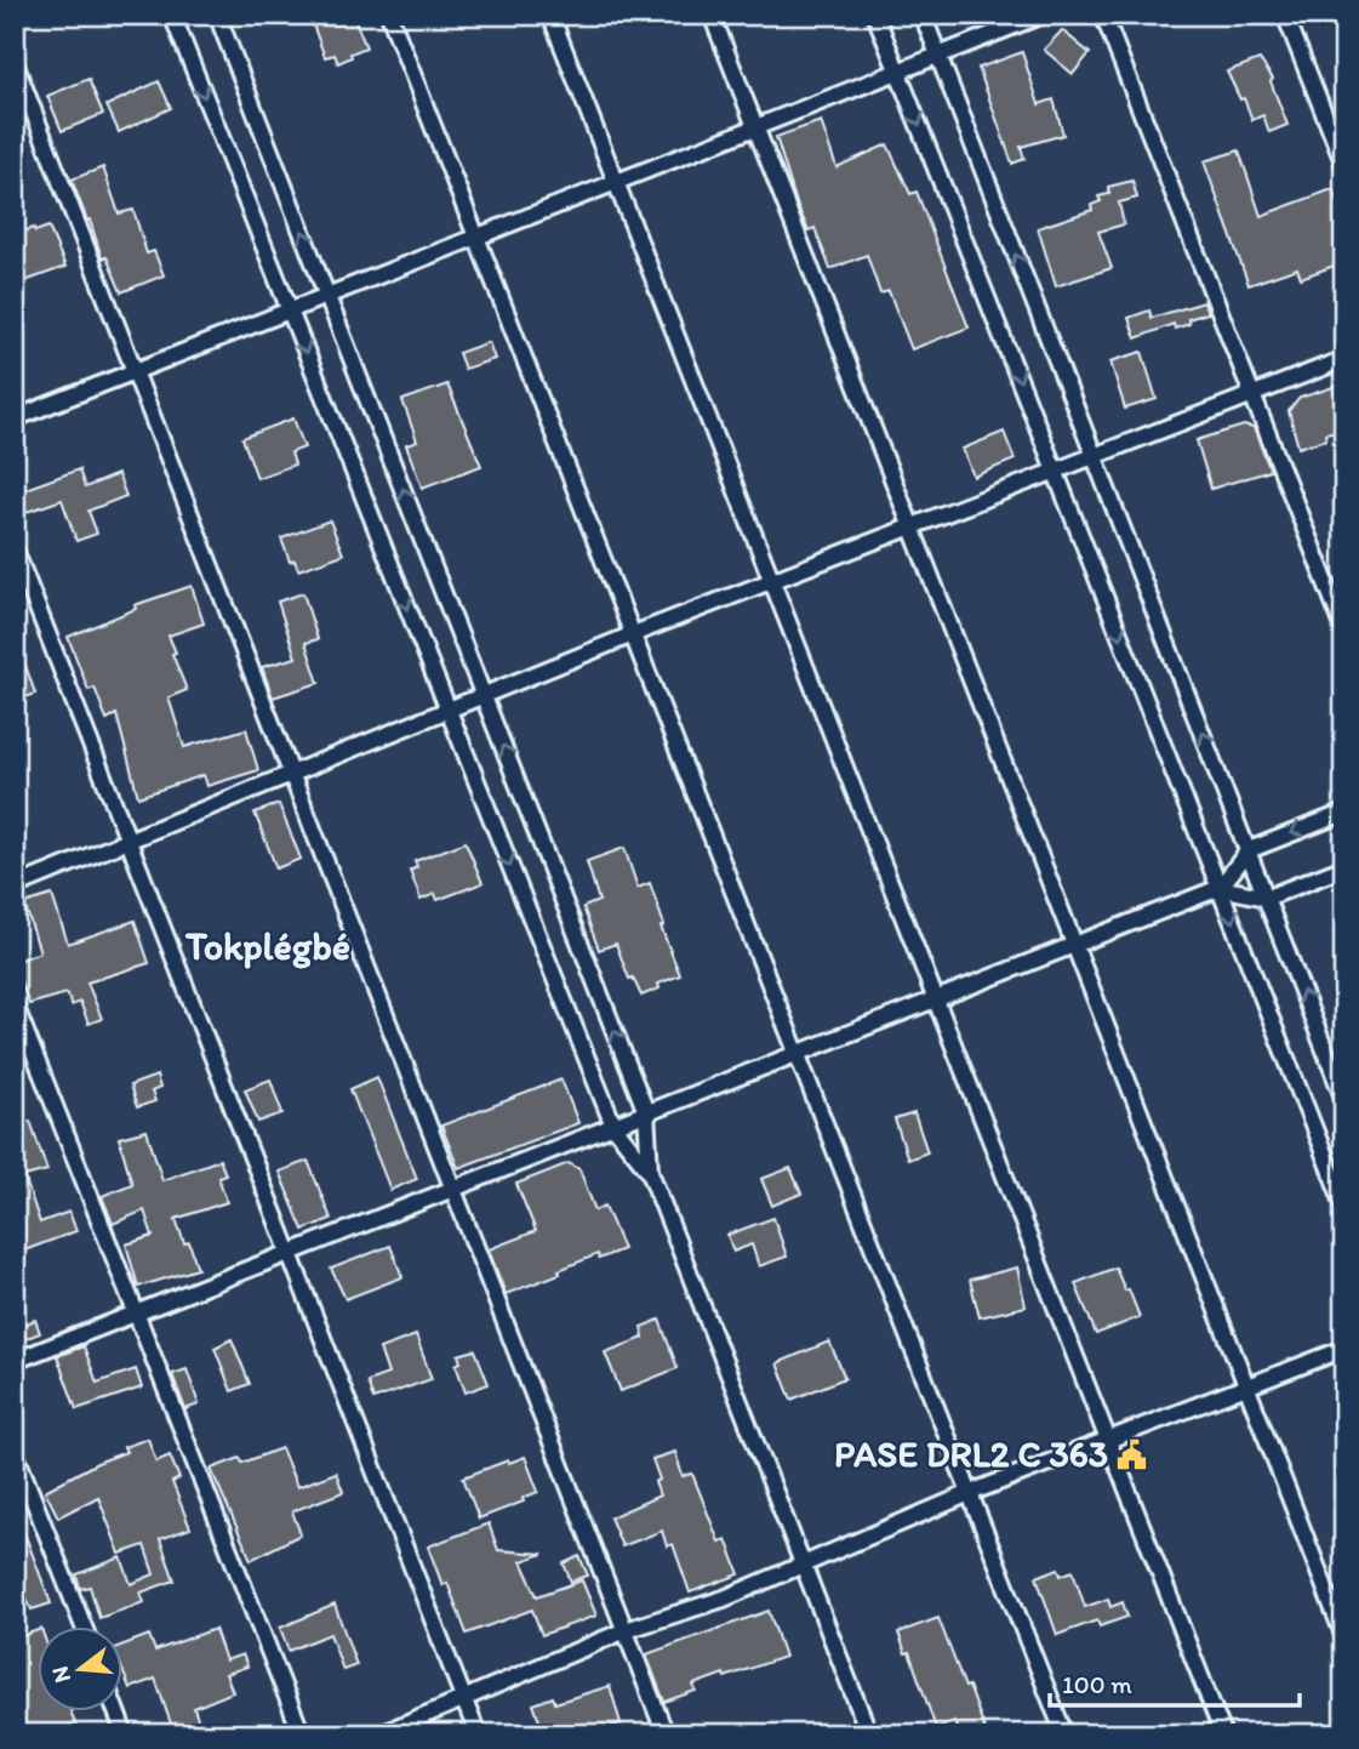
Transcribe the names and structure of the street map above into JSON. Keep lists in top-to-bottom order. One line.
{"districts":["Tokplégbé"],"places":{"public building":["PASE DRL2 C 363"]},"scale_bar":"100 m","north":"left"}
